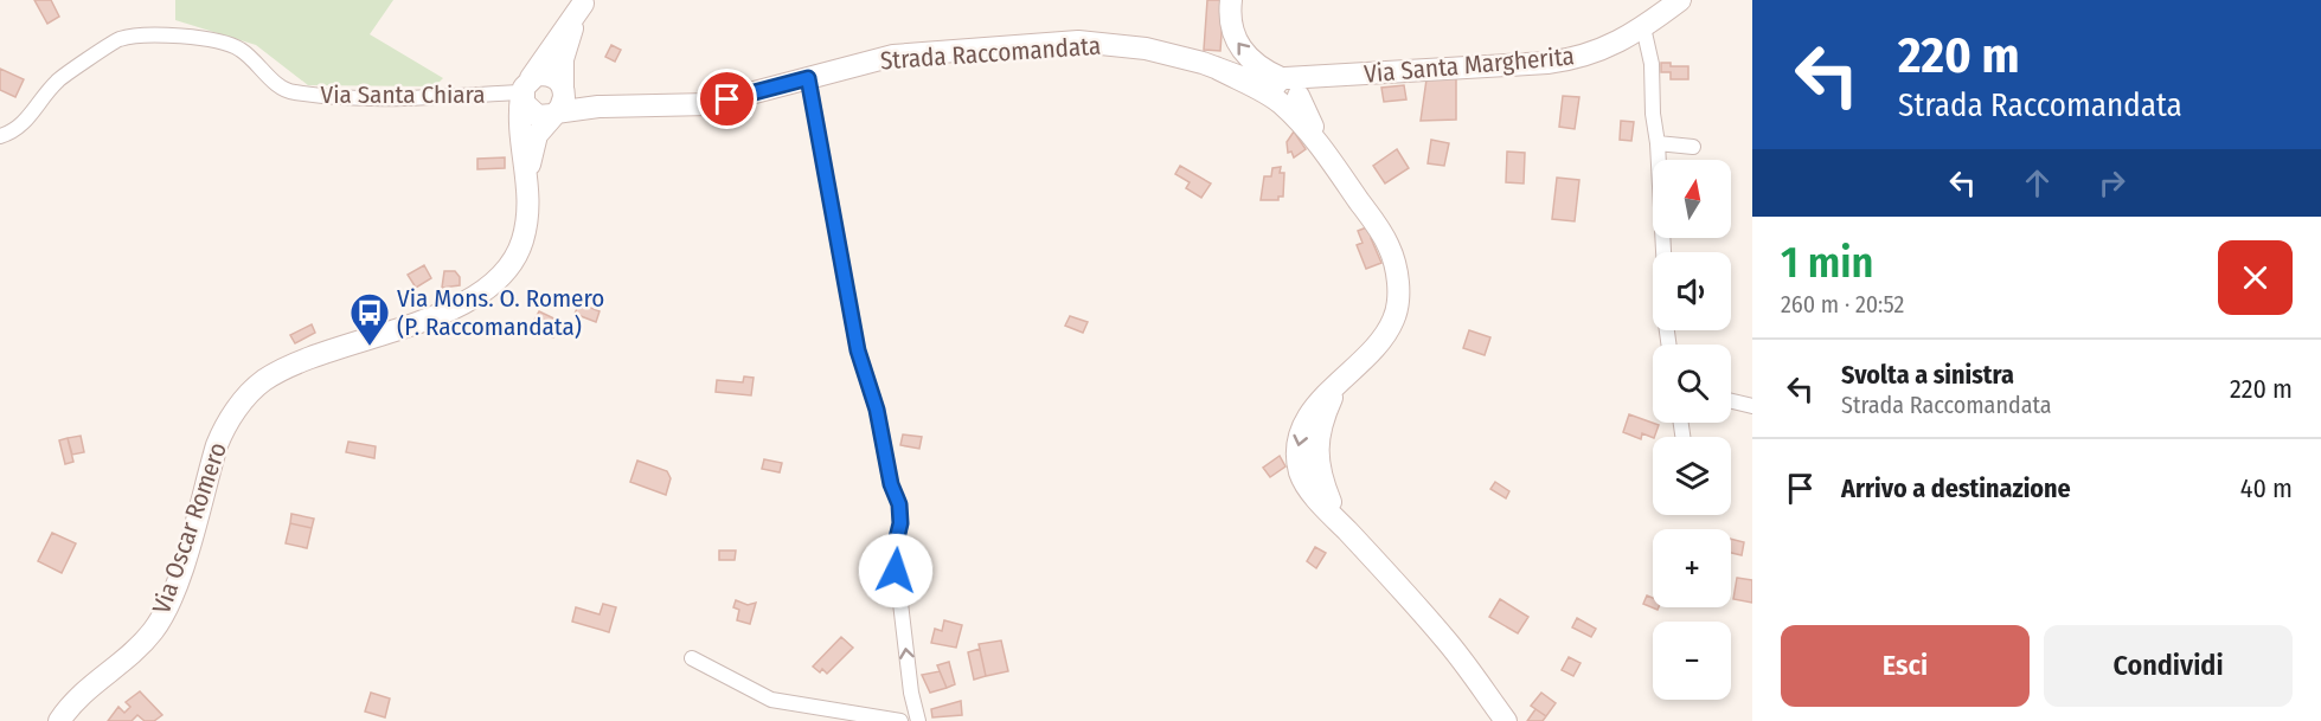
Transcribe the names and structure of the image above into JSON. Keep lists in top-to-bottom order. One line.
{"streets":{"street":["Strada Raccomandata","Via Santa Margherita","Via Santa Chiara","Via Oscar Romero"]},"crossings":[["Strada Raccomandata","Via Santa Margherita"],["Strada Raccomandata","Via Santa Chiara"]],"places":{"bus stop":["Via Mons. O. Romero (P. Raccomandata)"]},"north":"top","page":{"turn":["220 m","Strada Raccomandata"],"map_buttons":["+","−"],"heading":["1 min","260 m · 20:52"],"list":[{"name":"Svolta a sinistra","note":"Strada Raccomandata","value":"220 m"},{"name":"Arrivo a destinazione","value":"40 m"}],"buttons":["Esci","Condividi"]}}
